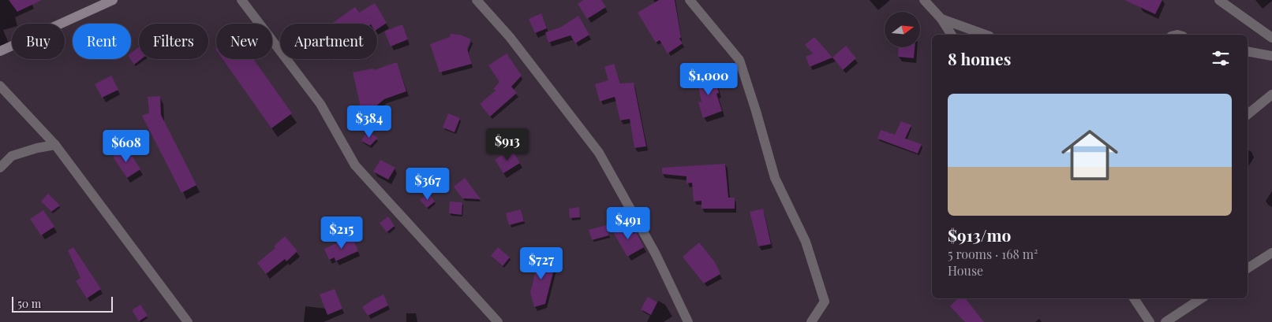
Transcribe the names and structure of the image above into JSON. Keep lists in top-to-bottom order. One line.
{"scale_bar":"50 m","north":"right","page":{"chip":["Buy","Rent","Filters","New","Apartment"],"heading":"8 homes","price":["$1,000","$384","$913","$608","$367","$491","$215","$727"],"list":[{"name":"$913/mo","note":"5 rooms · 168 m² · House"}],"scale":"50 m"}}
